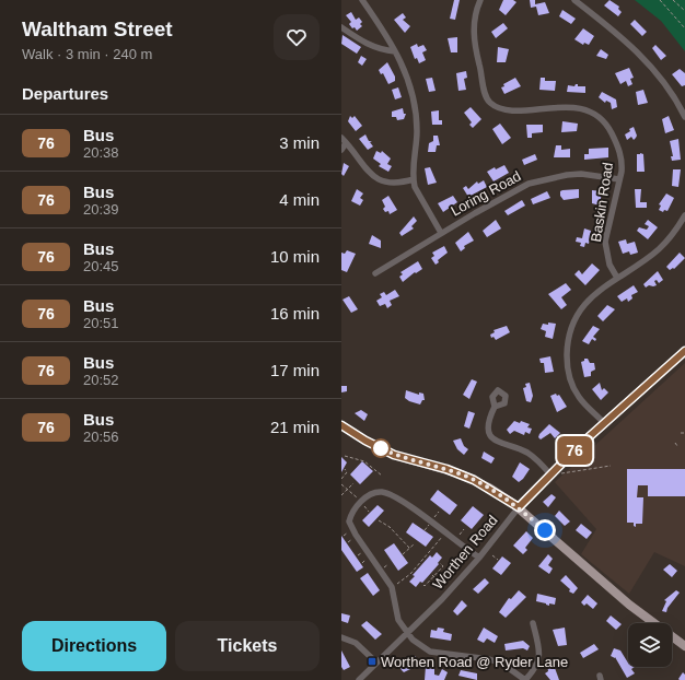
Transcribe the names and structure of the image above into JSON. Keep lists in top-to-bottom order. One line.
{"streets":{"main road":["Worthen Road"],"street":["Loring Road","Baskin Road"]},"crossings":[["Loring Road","Baskin Road"]],"places":{"transit":["Worthen Road @ Ryder Lane"]},"lines":["bus line 76"],"page":{"heading":[["Waltham Street","Walk · 3 min · 240 m"],"Departures"],"on_map":"76","list":[{"mark":"76","name":"Bus","note":"20:38","value":"3 min"},{"mark":"76","name":"Bus","note":"20:39","value":"4 min"},{"mark":"76","name":"Bus","note":"20:45","value":"10 min"},{"mark":"76","name":"Bus","note":"20:51","value":"16 min"},{"mark":"76","name":"Bus","note":"20:52","value":"17 min"},{"mark":"76","name":"Bus","note":"20:56","value":"21 min"}],"buttons":["Directions","Tickets"]}}
